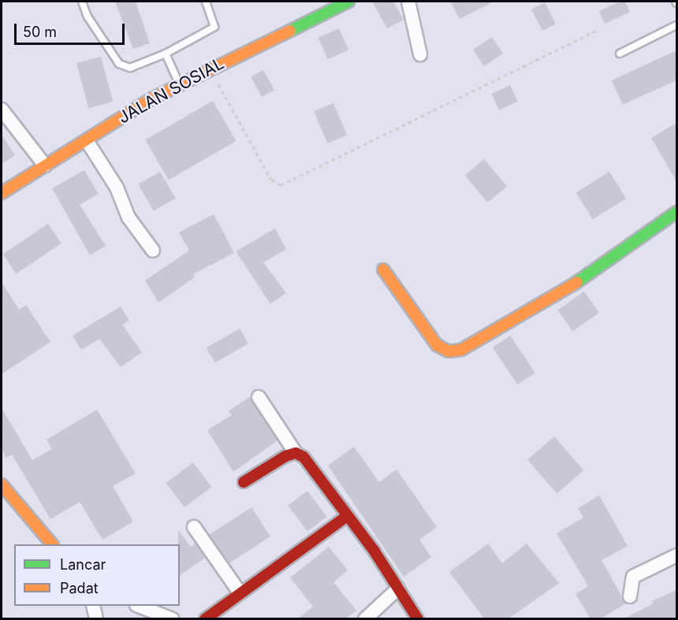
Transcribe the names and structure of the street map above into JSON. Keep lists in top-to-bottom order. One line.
{"streets":{"street":["JALAN SOSIAL"]},"legend":["Lancar","Padat"],"scale_bar":"50 m"}
